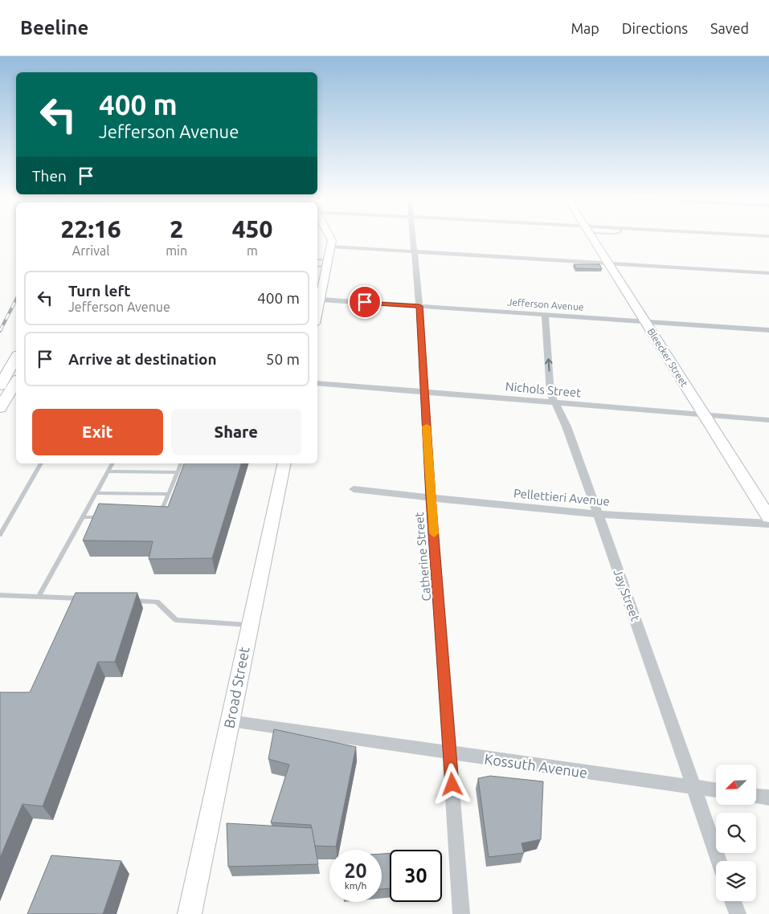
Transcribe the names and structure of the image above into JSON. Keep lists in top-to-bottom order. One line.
{"streets":{"main road":["Bleecker Street","Broad Street"],"street":["Jefferson Avenue","Nichols Street","Pellettieri Avenue","Catherine Street","Jay Street","Kossuth Avenue"]},"crossings":[["Jefferson Avenue","Bleecker Street"],["Jefferson Avenue","Catherine Street"],["Jefferson Avenue","Jay Street"],["Bleecker Street","Nichols Street"],["Nichols Street","Catherine Street"],["Nichols Street","Jay Street"],["Pellettieri Avenue","Catherine Street"],["Pellettieri Avenue","Jay Street"],["Catherine Street","Kossuth Avenue"],["Jay Street","Kossuth Avenue"],["Broad Street","Kossuth Avenue"]],"north":"bottom left","page":{"header":"Beeline","nav":["Map","Directions","Saved"],"turn":["400 m","Jefferson Avenue"],"then":"Then","eta":["22:16","Arrival","2","min","450","m"],"list":[{"name":"Turn left","note":"Jefferson Avenue","value":"400 m"},{"name":"Arrive at destination","value":"50 m"}],"buttons":["Exit","Share"],"speed":"20 km/h","limit":"30"}}
